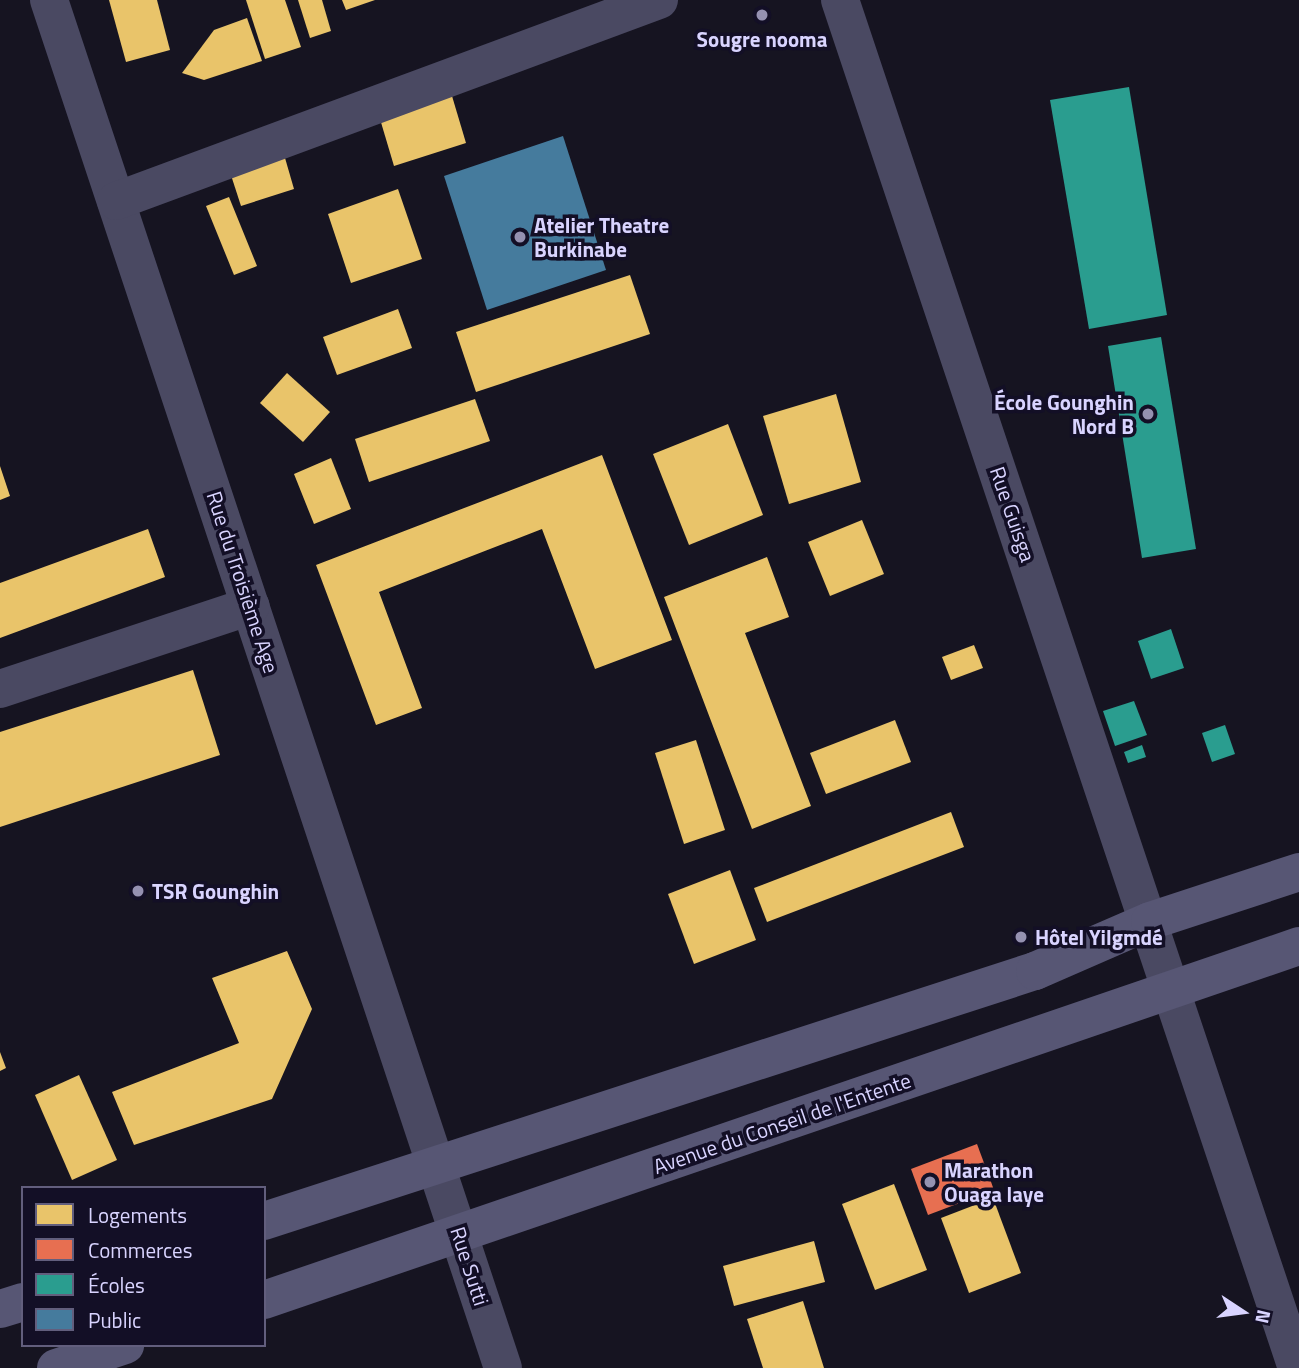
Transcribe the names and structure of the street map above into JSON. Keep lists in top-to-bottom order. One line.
{"streets":{"street":["Rue Guisga","Rue du Troisième Age","Avenue du Conseil de l'Entente","Rue Sutti"]},"crossings":[["Rue Guisga","Avenue du Conseil de l'Entente"],["Rue du Troisième Age","Rue Sutti"],["Avenue du Conseil de l'Entente","Rue Sutti"]],"places":["Sougre nooma","Atelier Theatre Burkinabe","École Gounghin Nord B","TSR Gounghin","Hôtel Yilgmdé","Marathon Ouaga laye"],"legend":["Logements","Commerces","Écoles","Public"],"north":"right"}
